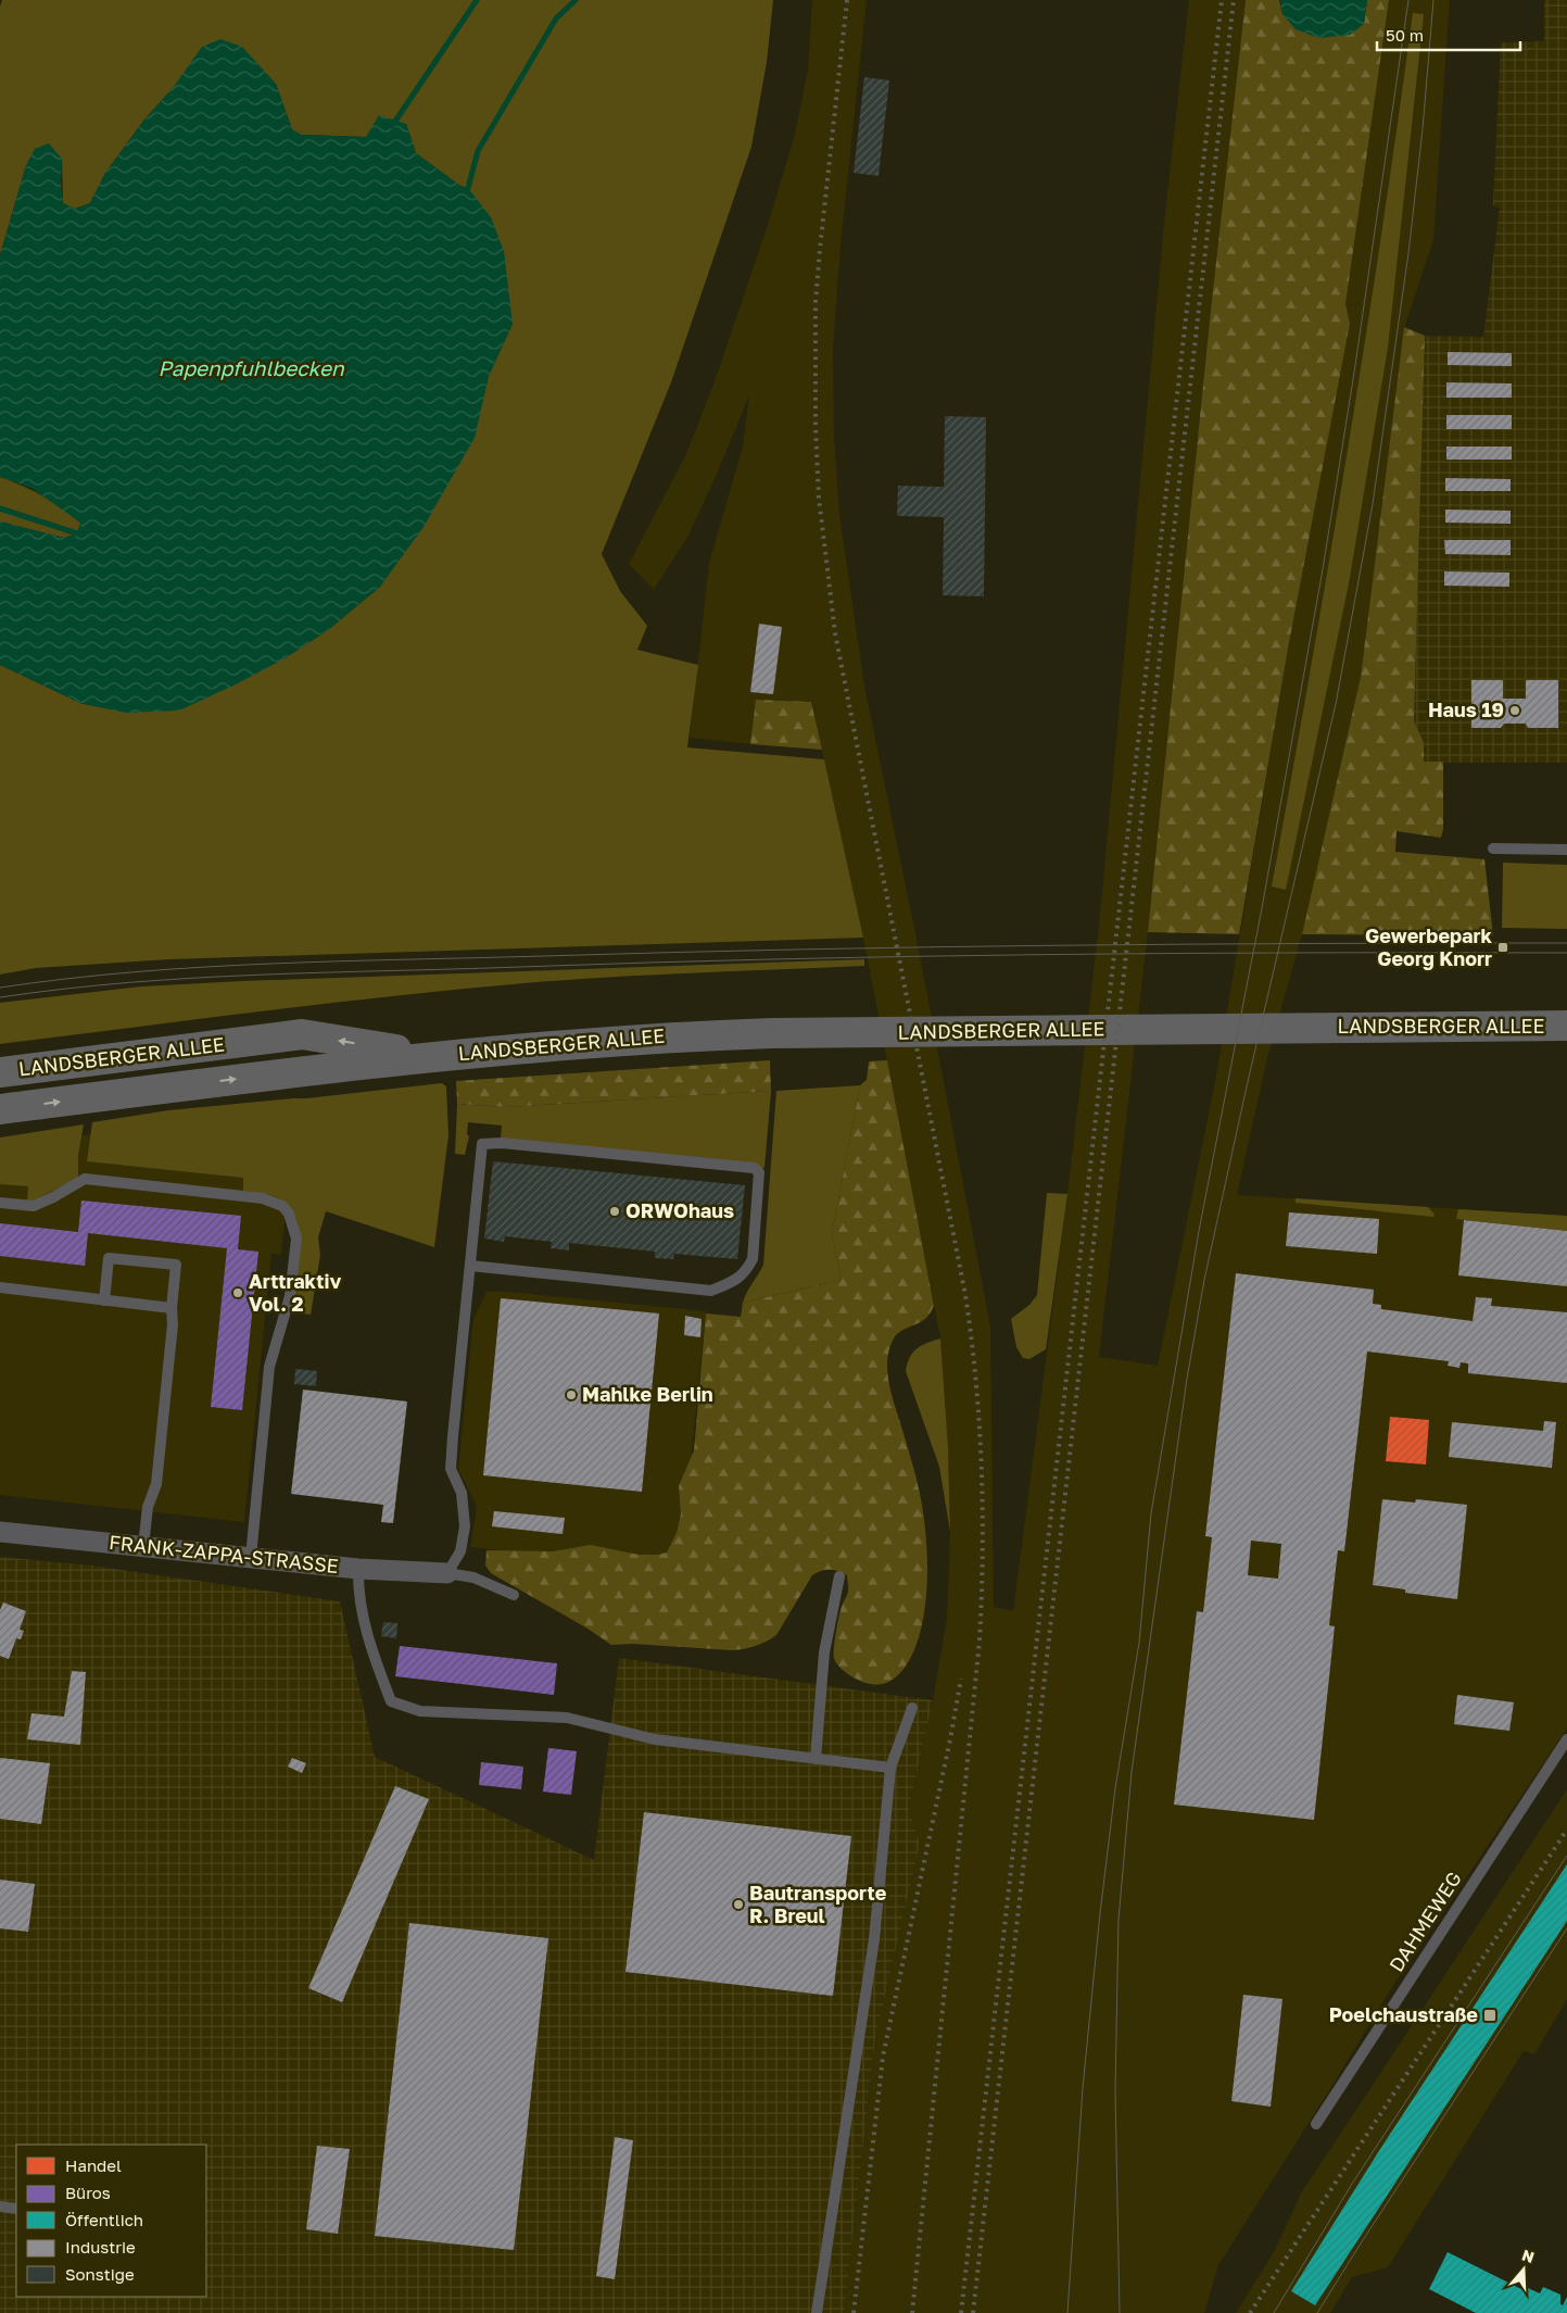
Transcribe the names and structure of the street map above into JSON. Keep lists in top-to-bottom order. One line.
{"streets":{"main road":["LANDSBERGER ALLEE"],"street":["FRANK-ZAPPA-STRASSE"],"lane":["DAHMEWEG"]},"water":["Papenpfuhlbecken"],"places":{"other":["Haus 19","ORWOhaus","Arttraktiv Vol. 2","Mahlke Berlin","Bautransporte R. Breul"],"transit":["Gewerbepark Georg Knorr","Poelchaustraße"]},"legend":["Handel","Büros","Öffentlich","Industrie","Sonstige"],"scale_bar":"50 m","north":"top"}
